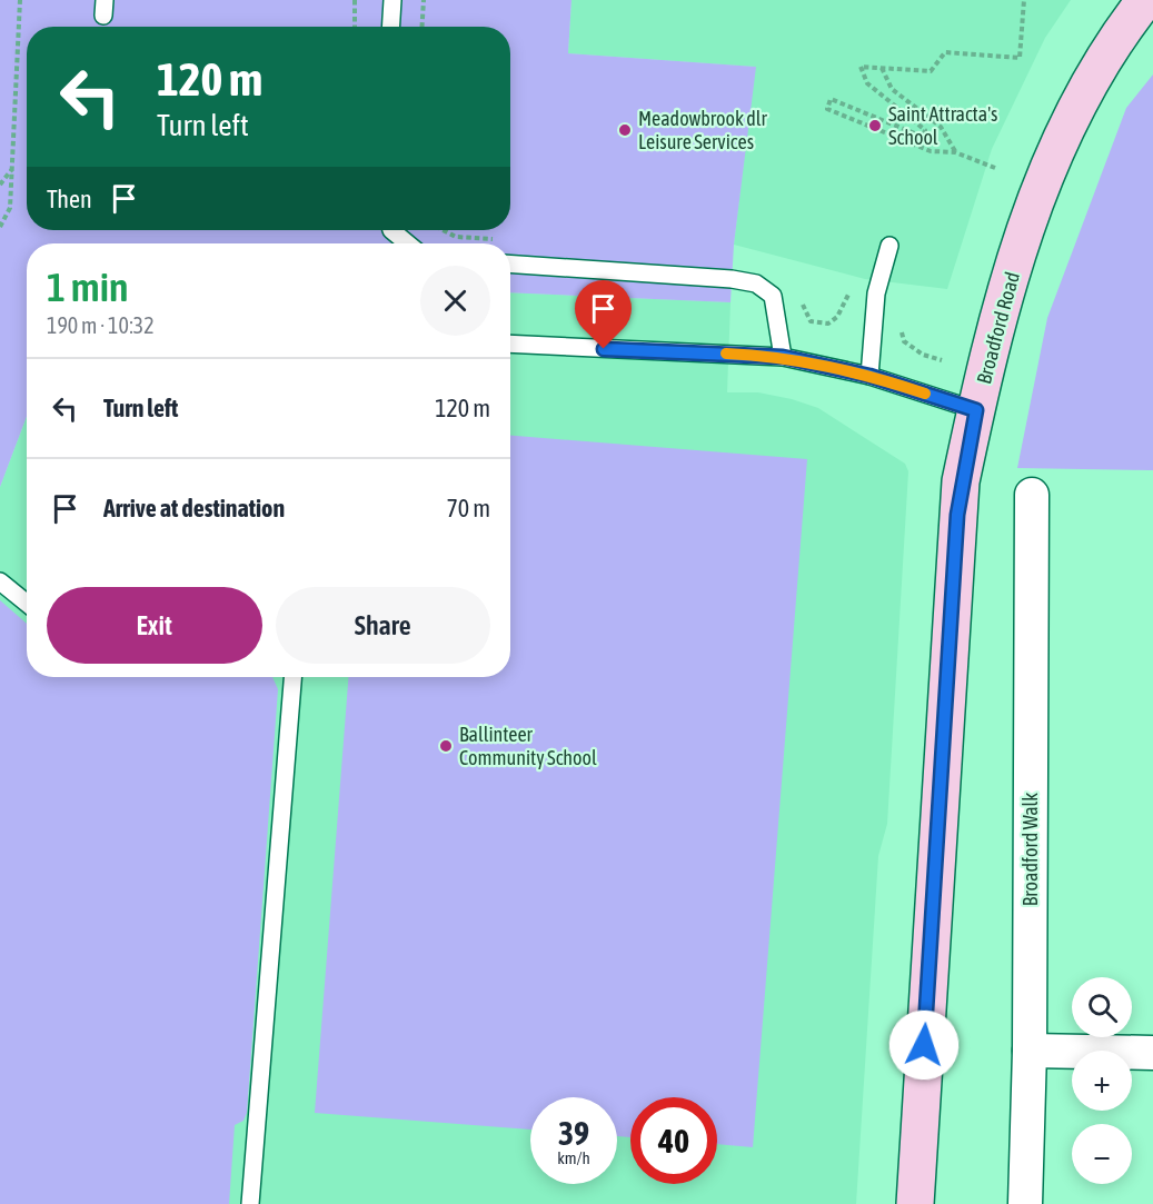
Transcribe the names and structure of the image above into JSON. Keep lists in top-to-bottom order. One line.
{"streets":{"street":["Broadford Road","Broadford Walk"]},"places":["Saint Attracta's School","Meadowbrook dlr Leisure Services","Ballinteer Community School"],"page":{"turn":["120 m","Turn left"],"then":"Then","heading":["1 min","190 m · 10:32"],"list":[{"name":"Turn left","value":"120 m"},{"name":"Arrive at destination","value":"70 m"}],"buttons":["Exit","Share"],"map_buttons":["+","−"],"speed":"39 km/h","limit":"40"}}
